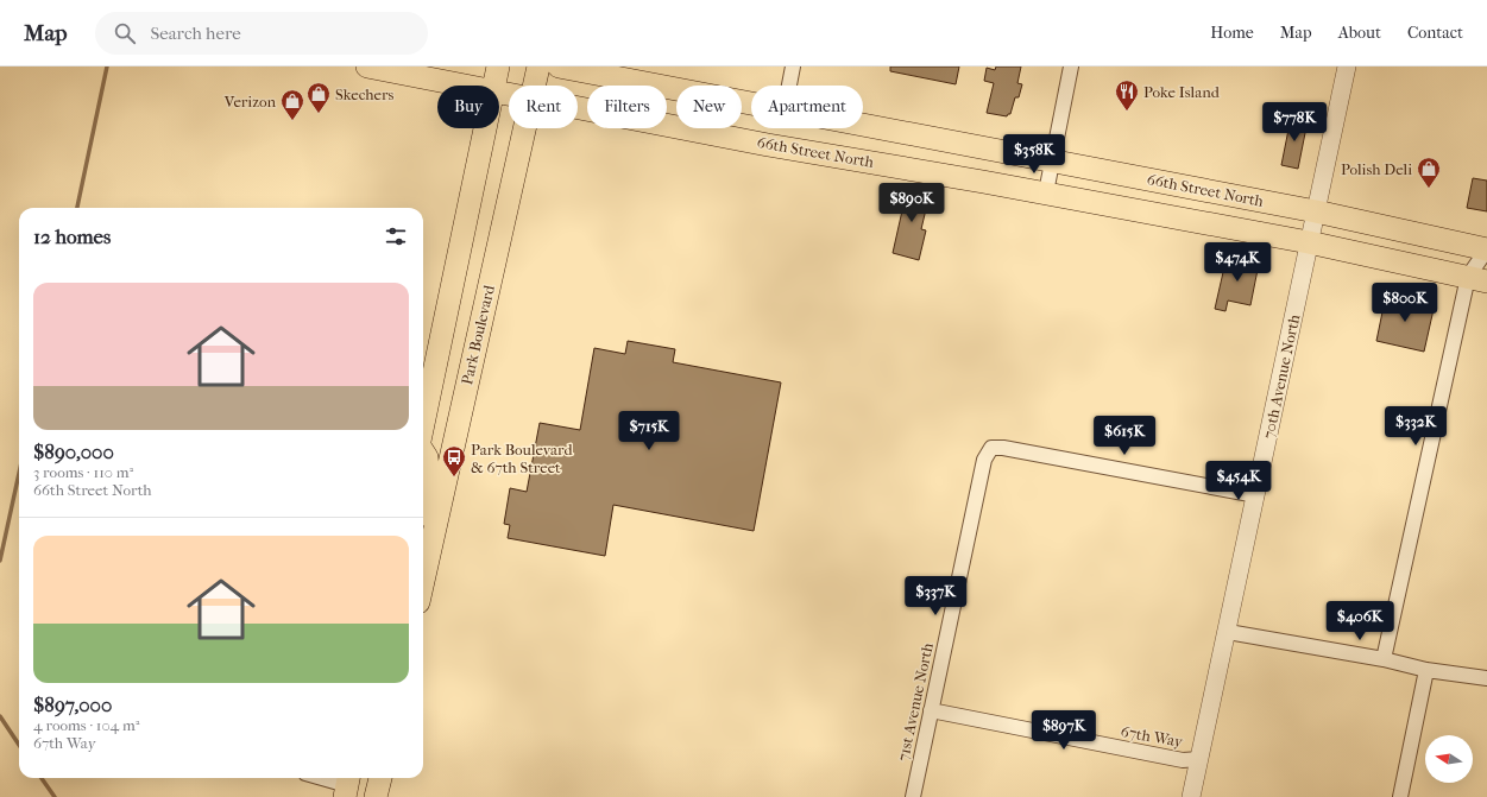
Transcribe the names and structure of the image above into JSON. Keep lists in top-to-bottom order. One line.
{"streets":{"main road":["66th Street North","Park Boulevard"],"street":["70th Avenue North","71st Avenue North","67th Way"]},"crossings":[["66th Street North","70th Avenue North"],["70th Avenue North","71st Avenue North"],["70th Avenue North","67th Way"],["71st Avenue North","67th Way"]],"places":{"restaurant":["Poke Island"],"shop":["Skechers","Verizon","Polish Deli"],"bus stop":["Park Boulevard & 67th Street"]},"north":"left","page":{"header":"Map","search":"Search here","nav":["Home","Map","About","Contact"],"chip":["Buy","Rent","Filters","New","Apartment"],"price":["$778K","$358K","$890K","$474K","$800K","$332K","$715K","$615K","$454K","$337K","$406K","$897K"],"heading":"12 homes","list":[{"name":"$890,000","note":"3 rooms · 110 m² · 66th Street North"},{"name":"$897,000","note":"4 rooms · 104 m² · 67th Way"}]}}
